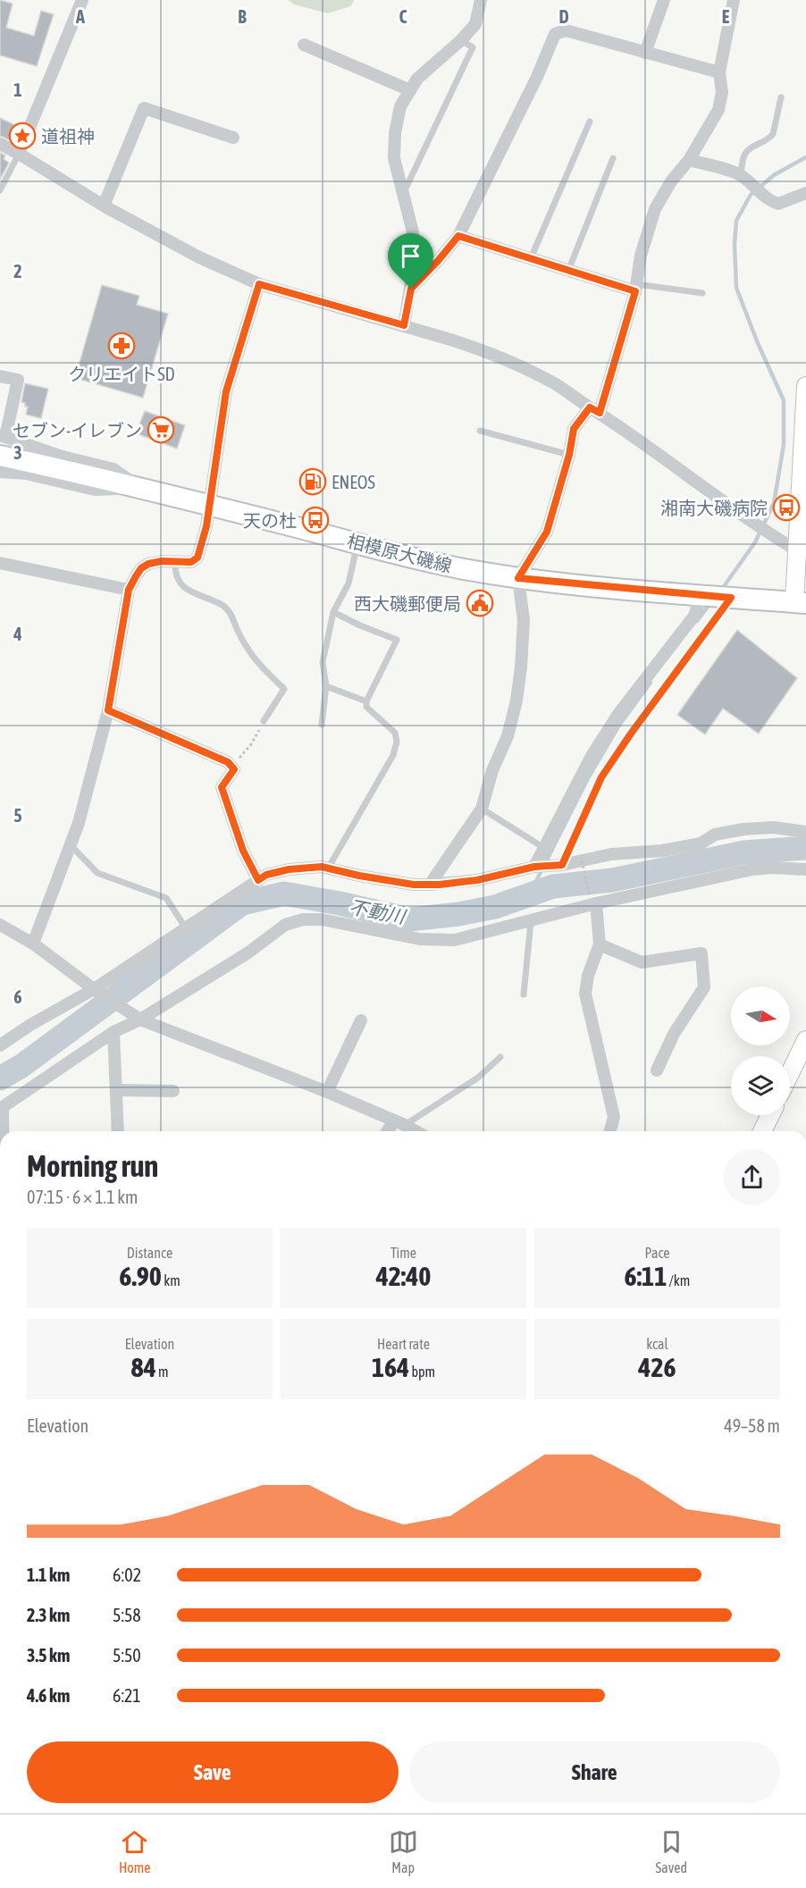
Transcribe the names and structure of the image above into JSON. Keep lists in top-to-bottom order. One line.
{"streets":{"main road":["相模原大磯線"]},"water":["不動川"],"places":{"place":["道祖神"],"pharmacy":["クリエイトSD"],"supermarket":["セブン-イレブン"],"fuel station":["ENEOS"],"bus stop":["湘南大磯病院","天の杜"],"public building":["西大磯郵便局"]},"north":"right","page":{"heading":["Morning run","07:15 · 6 × 1.1 km"],"stats":[["Distance","6.90 km"],["Time","42:40"],["Pace","6:11 /km"],["Elevation","84 m"],["Heart rate","164 bpm"],["kcal","426"]],"chart":["Elevation","49–58 m"],"list":[{"name":"1.1 km","note":"6:02"},{"name":"2.3 km","note":"5:58"},{"name":"3.5 km","note":"5:50"},{"name":"4.6 km","note":"6:21"}],"buttons":["Save","Share"],"tabs":["Home","Map","Saved"]},"grid":{"columns":["A","B","C","D","E"],"rows":["1","2","3","4","5","6"]}}
